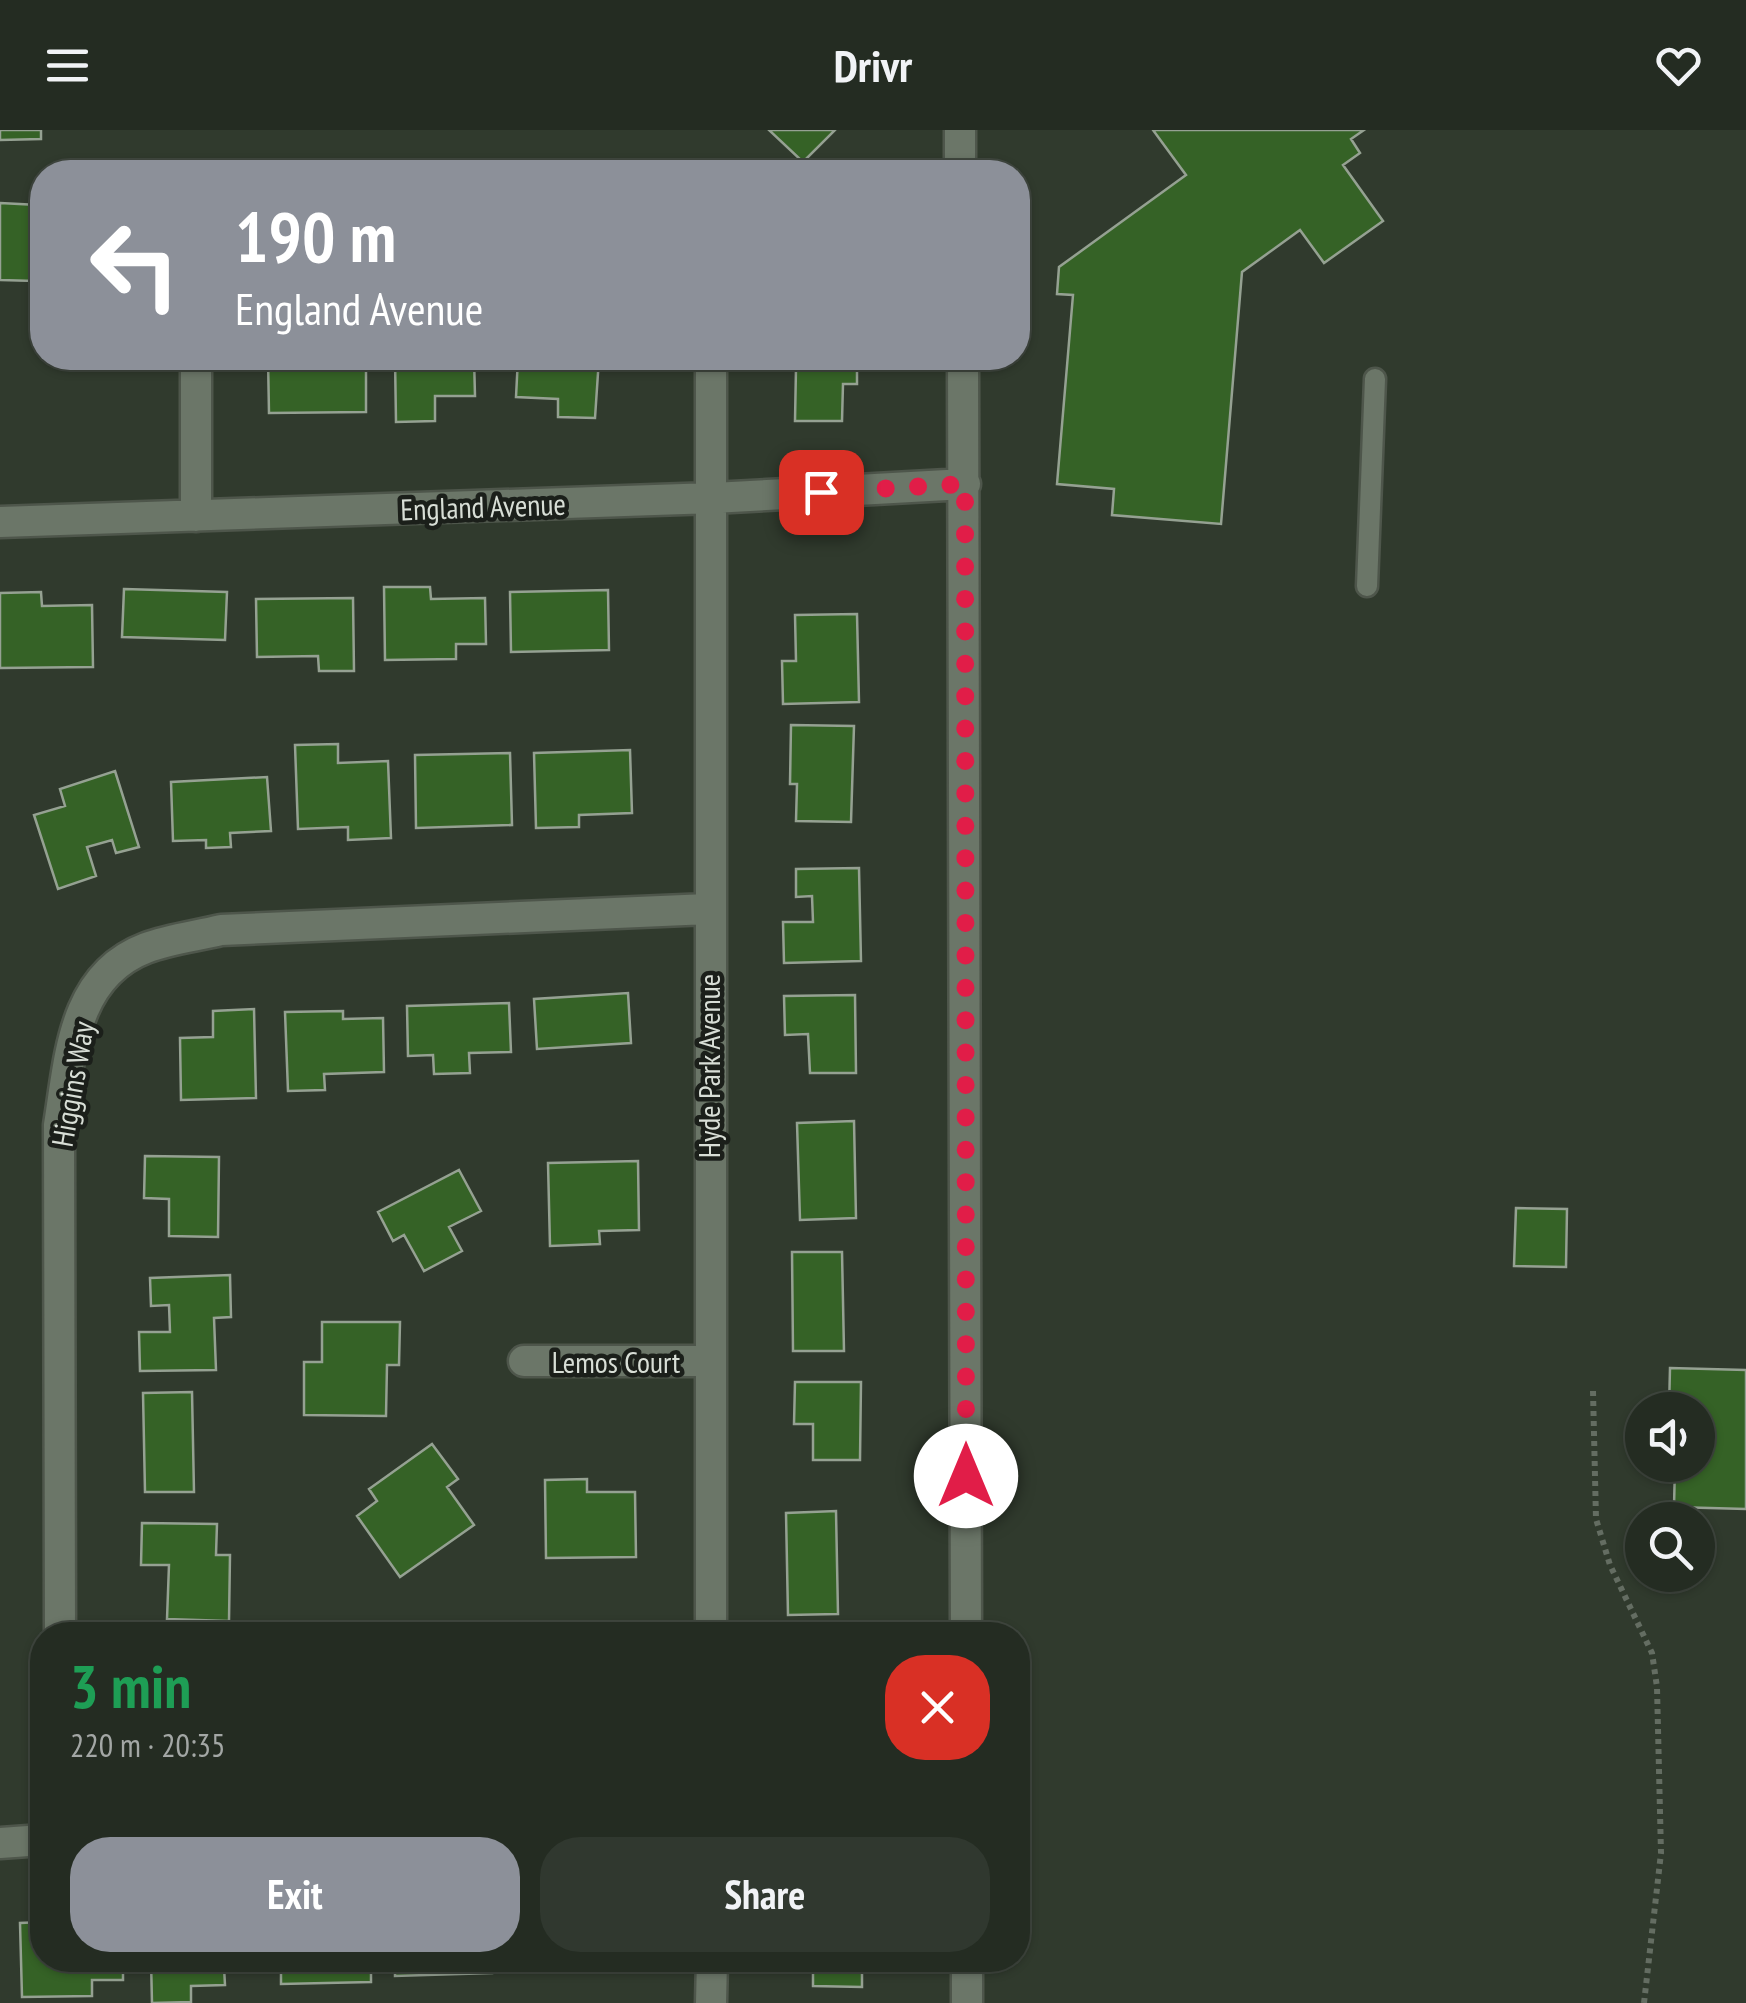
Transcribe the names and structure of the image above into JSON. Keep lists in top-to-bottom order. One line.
{"streets":{"street":["England Avenue","Hyde Park Avenue","Higgins Way","Lemos Court"]},"crossings":[["England Avenue","Hyde Park Avenue"],["Hyde Park Avenue","Higgins Way"],["Hyde Park Avenue","Lemos Court"]],"page":{"header":"Drivr","turn":["190 m","England Avenue"],"heading":["3 min","220 m · 20:35"],"buttons":["Exit","Share"]}}
